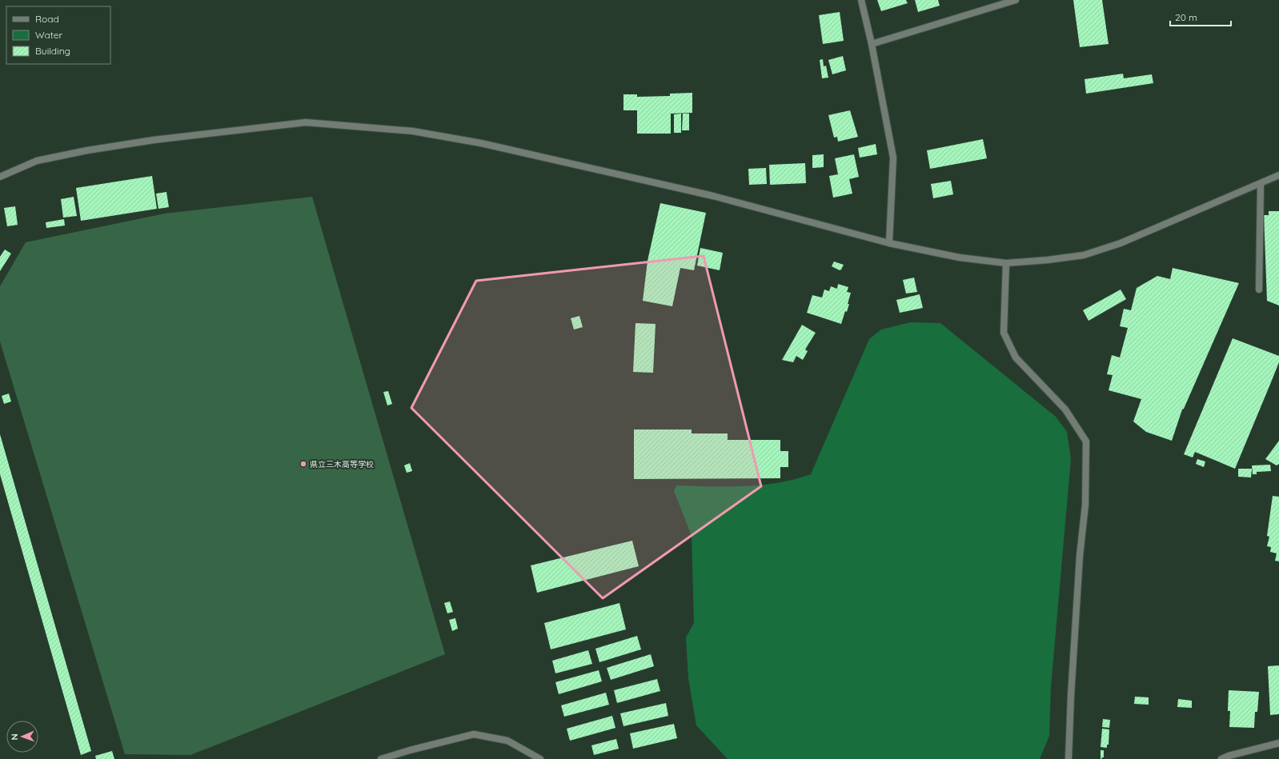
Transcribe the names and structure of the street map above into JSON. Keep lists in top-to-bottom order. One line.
{"places":["県立三木高等学校"],"legend":["Road","Water","Building"],"scale_bar":"20 m","north":"left"}
